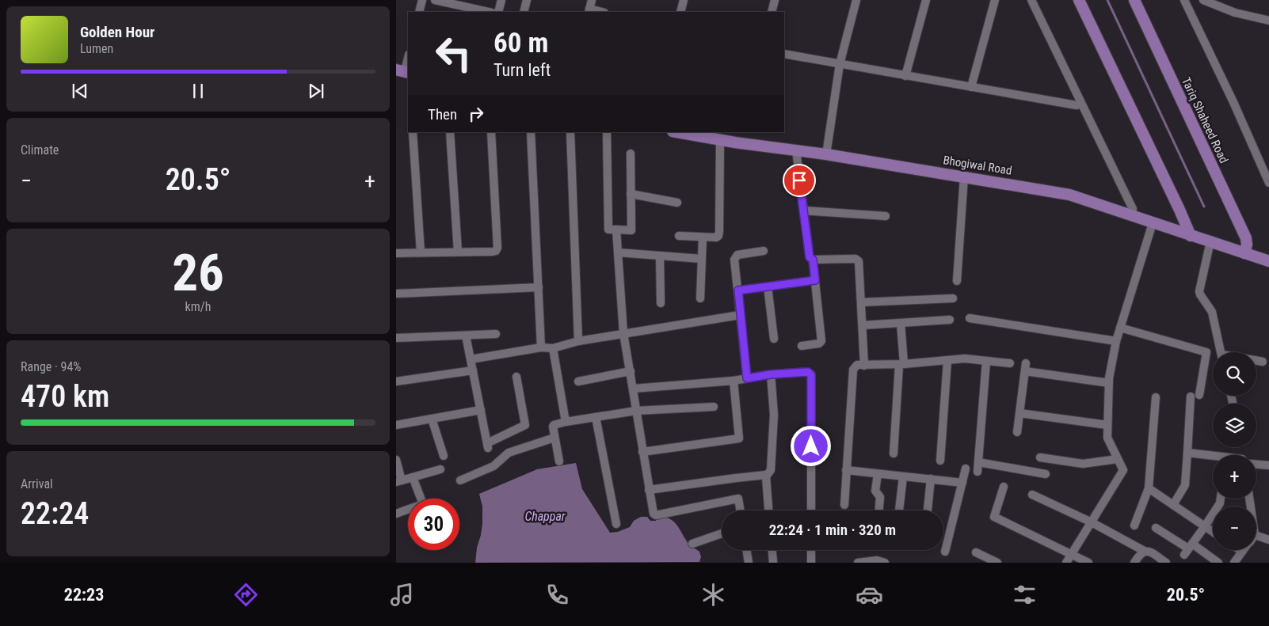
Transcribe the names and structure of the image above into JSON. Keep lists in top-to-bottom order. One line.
{"streets":{"main road":["Tariq Shaheed Road","Bhogiwal Road"]},"crossings":[["Tariq Shaheed Road","Bhogiwal Road"]],"water":["Chappar"],"page":{"turn":["60 m","Turn left"],"song":["Golden Hour","Lumen"],"then":"Then","tile":["Climate",["26","km/h"],["Range · 94%","470 km"],["Arrival","22:24"]],"heat":["−","20.5°","+"],"map_buttons":["+","−"],"limit":"30","trip":"22:24 · 1 min · 320 m","tabs":["22:23","20.5°"]}}
